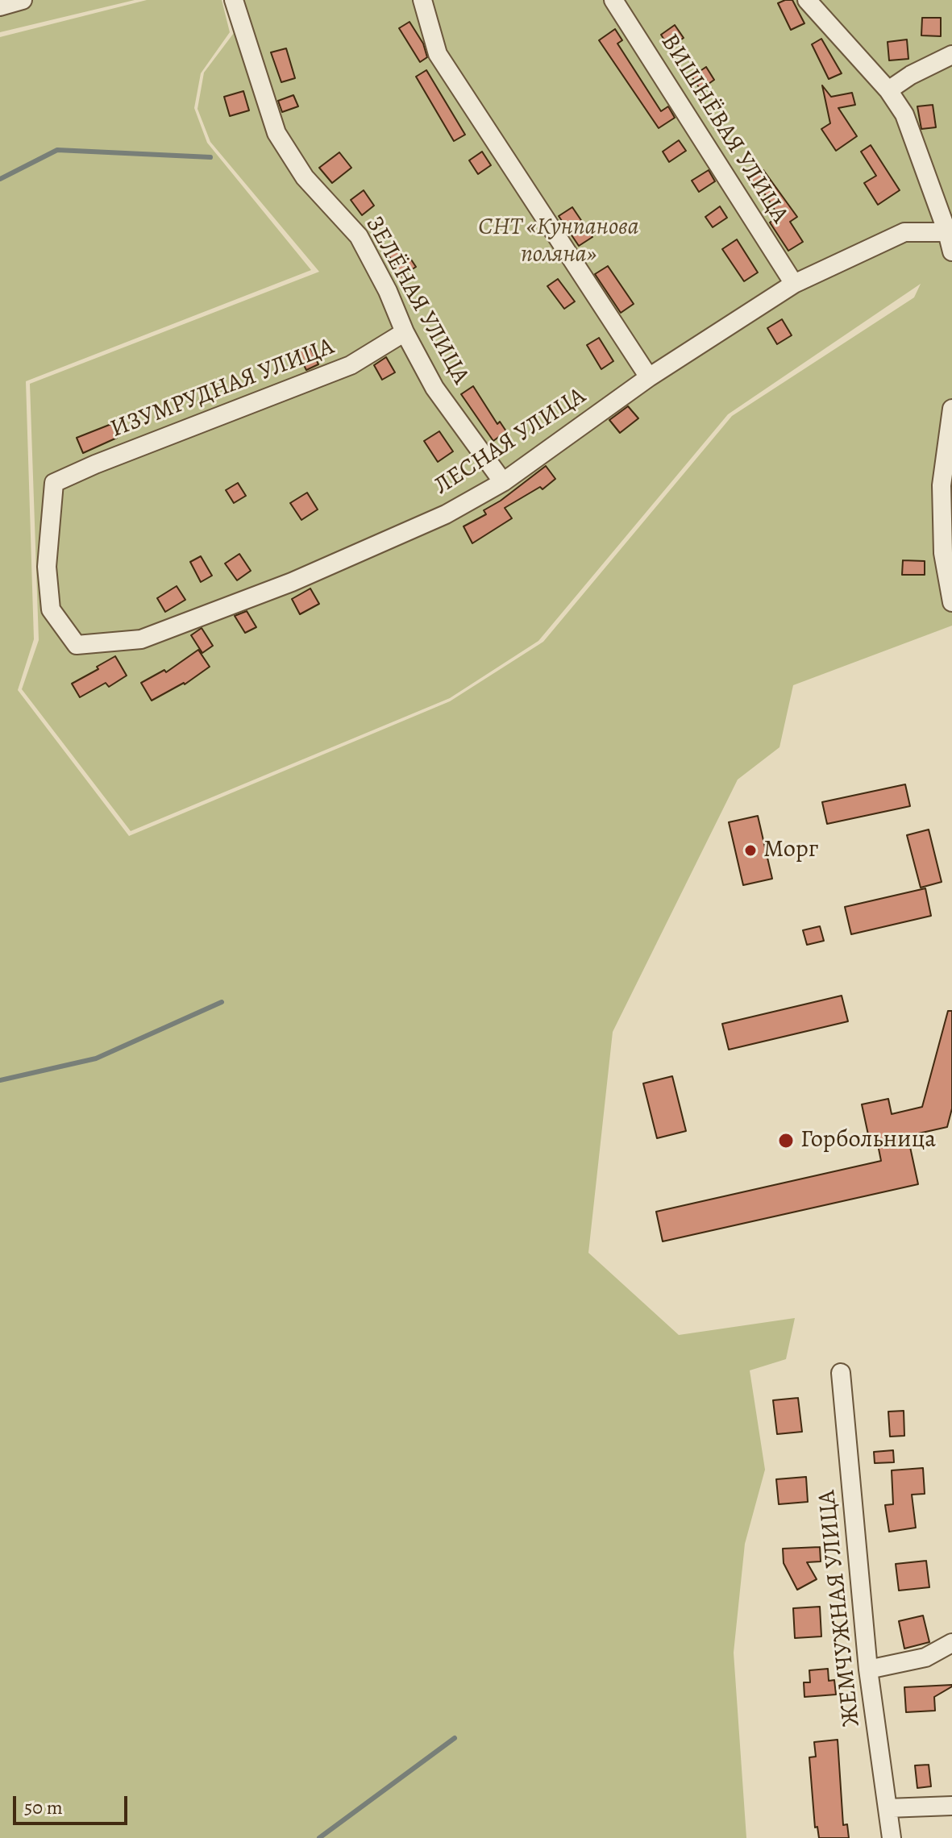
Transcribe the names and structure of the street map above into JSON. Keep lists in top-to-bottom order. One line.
{"streets":{"street":["ВИШНЁВАЯ УЛИЦА","ЗЕЛЁНАЯ УЛИЦА","ИЗУМРУДНАЯ УЛИЦА","ЛЕСНАЯ УЛИЦА","ЖЕМЧУЖНАЯ УЛИЦА"]},"crossings":[["ВИШНЁВАЯ УЛИЦА","ЛЕСНАЯ УЛИЦА"],["ЗЕЛЁНАЯ УЛИЦА","ИЗУМРУДНАЯ УЛИЦА"],["ЗЕЛЁНАЯ УЛИЦА","ЛЕСНАЯ УЛИЦА"],["ИЗУМРУДНАЯ УЛИЦА","ЛЕСНАЯ УЛИЦА"]],"parks":["СНТ «Кунпанова поляна»"],"places":["Морг","Горбольница"],"scale_bar":"50 m"}
